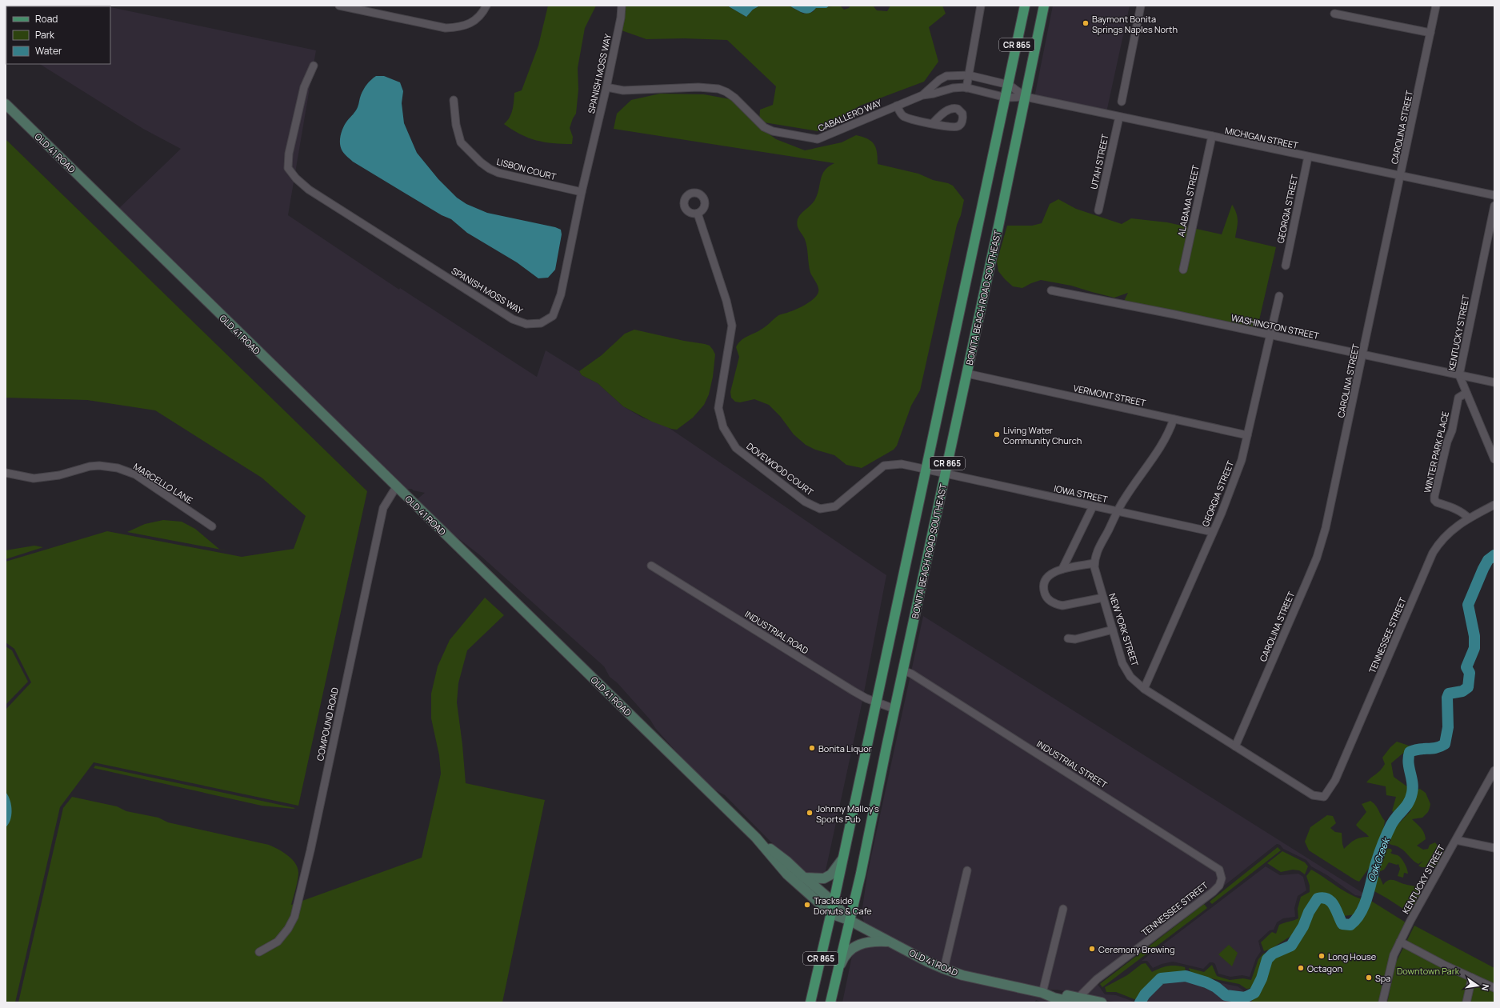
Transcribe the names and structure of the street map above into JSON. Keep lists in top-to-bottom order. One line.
{"streets":{"main road":["CR 865","BONITA BEACH ROAD SOUTHEAST"],"street":["SPANISH MOSS WAY","CABALLERO WAY","CAROLINA STREET","MICHIGAN STREET","OLD 41 ROAD","UTAH STREET","LISBON COURT","ALABAMA STREET","GEORGIA STREET","WASHINGTON STREET","KENTUCKY STREET","VERMONT STREET","WINTER PARK PLACE","DOVEWOOD COURT","MARCELLO LANE","IOWA STREET","NEW YORK STREET","INDUSTRIAL ROAD","TENNESSEE STREET","COMPOUND ROAD","INDUSTRIAL STREET"]},"crossings":[["CR 865","CABALLERO WAY"],["CR 865","OLD 41 ROAD"],["CR 865","DOVEWOOD COURT"],["CR 865","INDUSTRIAL ROAD"],["SPANISH MOSS WAY","CABALLERO WAY"],["SPANISH MOSS WAY","LISBON COURT"],["CABALLERO WAY","MICHIGAN STREET"],["CABALLERO WAY","BONITA BEACH ROAD SOUTHEAST"],["CAROLINA STREET","MICHIGAN STREET"],["CAROLINA STREET","WASHINGTON STREET"],["CAROLINA STREET","NEW YORK STREET"],["MICHIGAN STREET","UTAH STREET"],["MICHIGAN STREET","ALABAMA STREET"],["MICHIGAN STREET","GEORGIA STREET"],["MICHIGAN STREET","BONITA BEACH ROAD SOUTHEAST"],["OLD 41 ROAD","BONITA BEACH ROAD SOUTHEAST"],["OLD 41 ROAD","TENNESSEE STREET"],["OLD 41 ROAD","COMPOUND ROAD"],["GEORGIA STREET","WASHINGTON STREET"],["GEORGIA STREET","VERMONT STREET"],["GEORGIA STREET","IOWA STREET"],["GEORGIA STREET","NEW YORK STREET"],["BONITA BEACH ROAD SOUTHEAST","VERMONT STREET"],["BONITA BEACH ROAD SOUTHEAST","DOVEWOOD COURT"],["BONITA BEACH ROAD SOUTHEAST","IOWA STREET"],["BONITA BEACH ROAD SOUTHEAST","INDUSTRIAL ROAD"],["BONITA BEACH ROAD SOUTHEAST","INDUSTRIAL STREET"],["WASHINGTON STREET","KENTUCKY STREET"],["KENTUCKY STREET","WINTER PARK PLACE"],["VERMONT STREET","NEW YORK STREET"],["WINTER PARK PLACE","TENNESSEE STREET"],["DOVEWOOD COURT","IOWA STREET"],["IOWA STREET","NEW YORK STREET"],["NEW YORK STREET","TENNESSEE STREET"],["TENNESSEE STREET","INDUSTRIAL STREET"]],"water":["Oak Creek"],"parks":["Downtown Park"],"places":["Baymont Bonita Springs Naples North","Living Water Community Church","Bonita Liquor","Johnny Malloy's Sports Pub","Trackside Donuts & Cafe","Ceremony Brewing","Long House","Octagon","Spa"],"legend":["Road","Park","Water"],"north":"right"}
